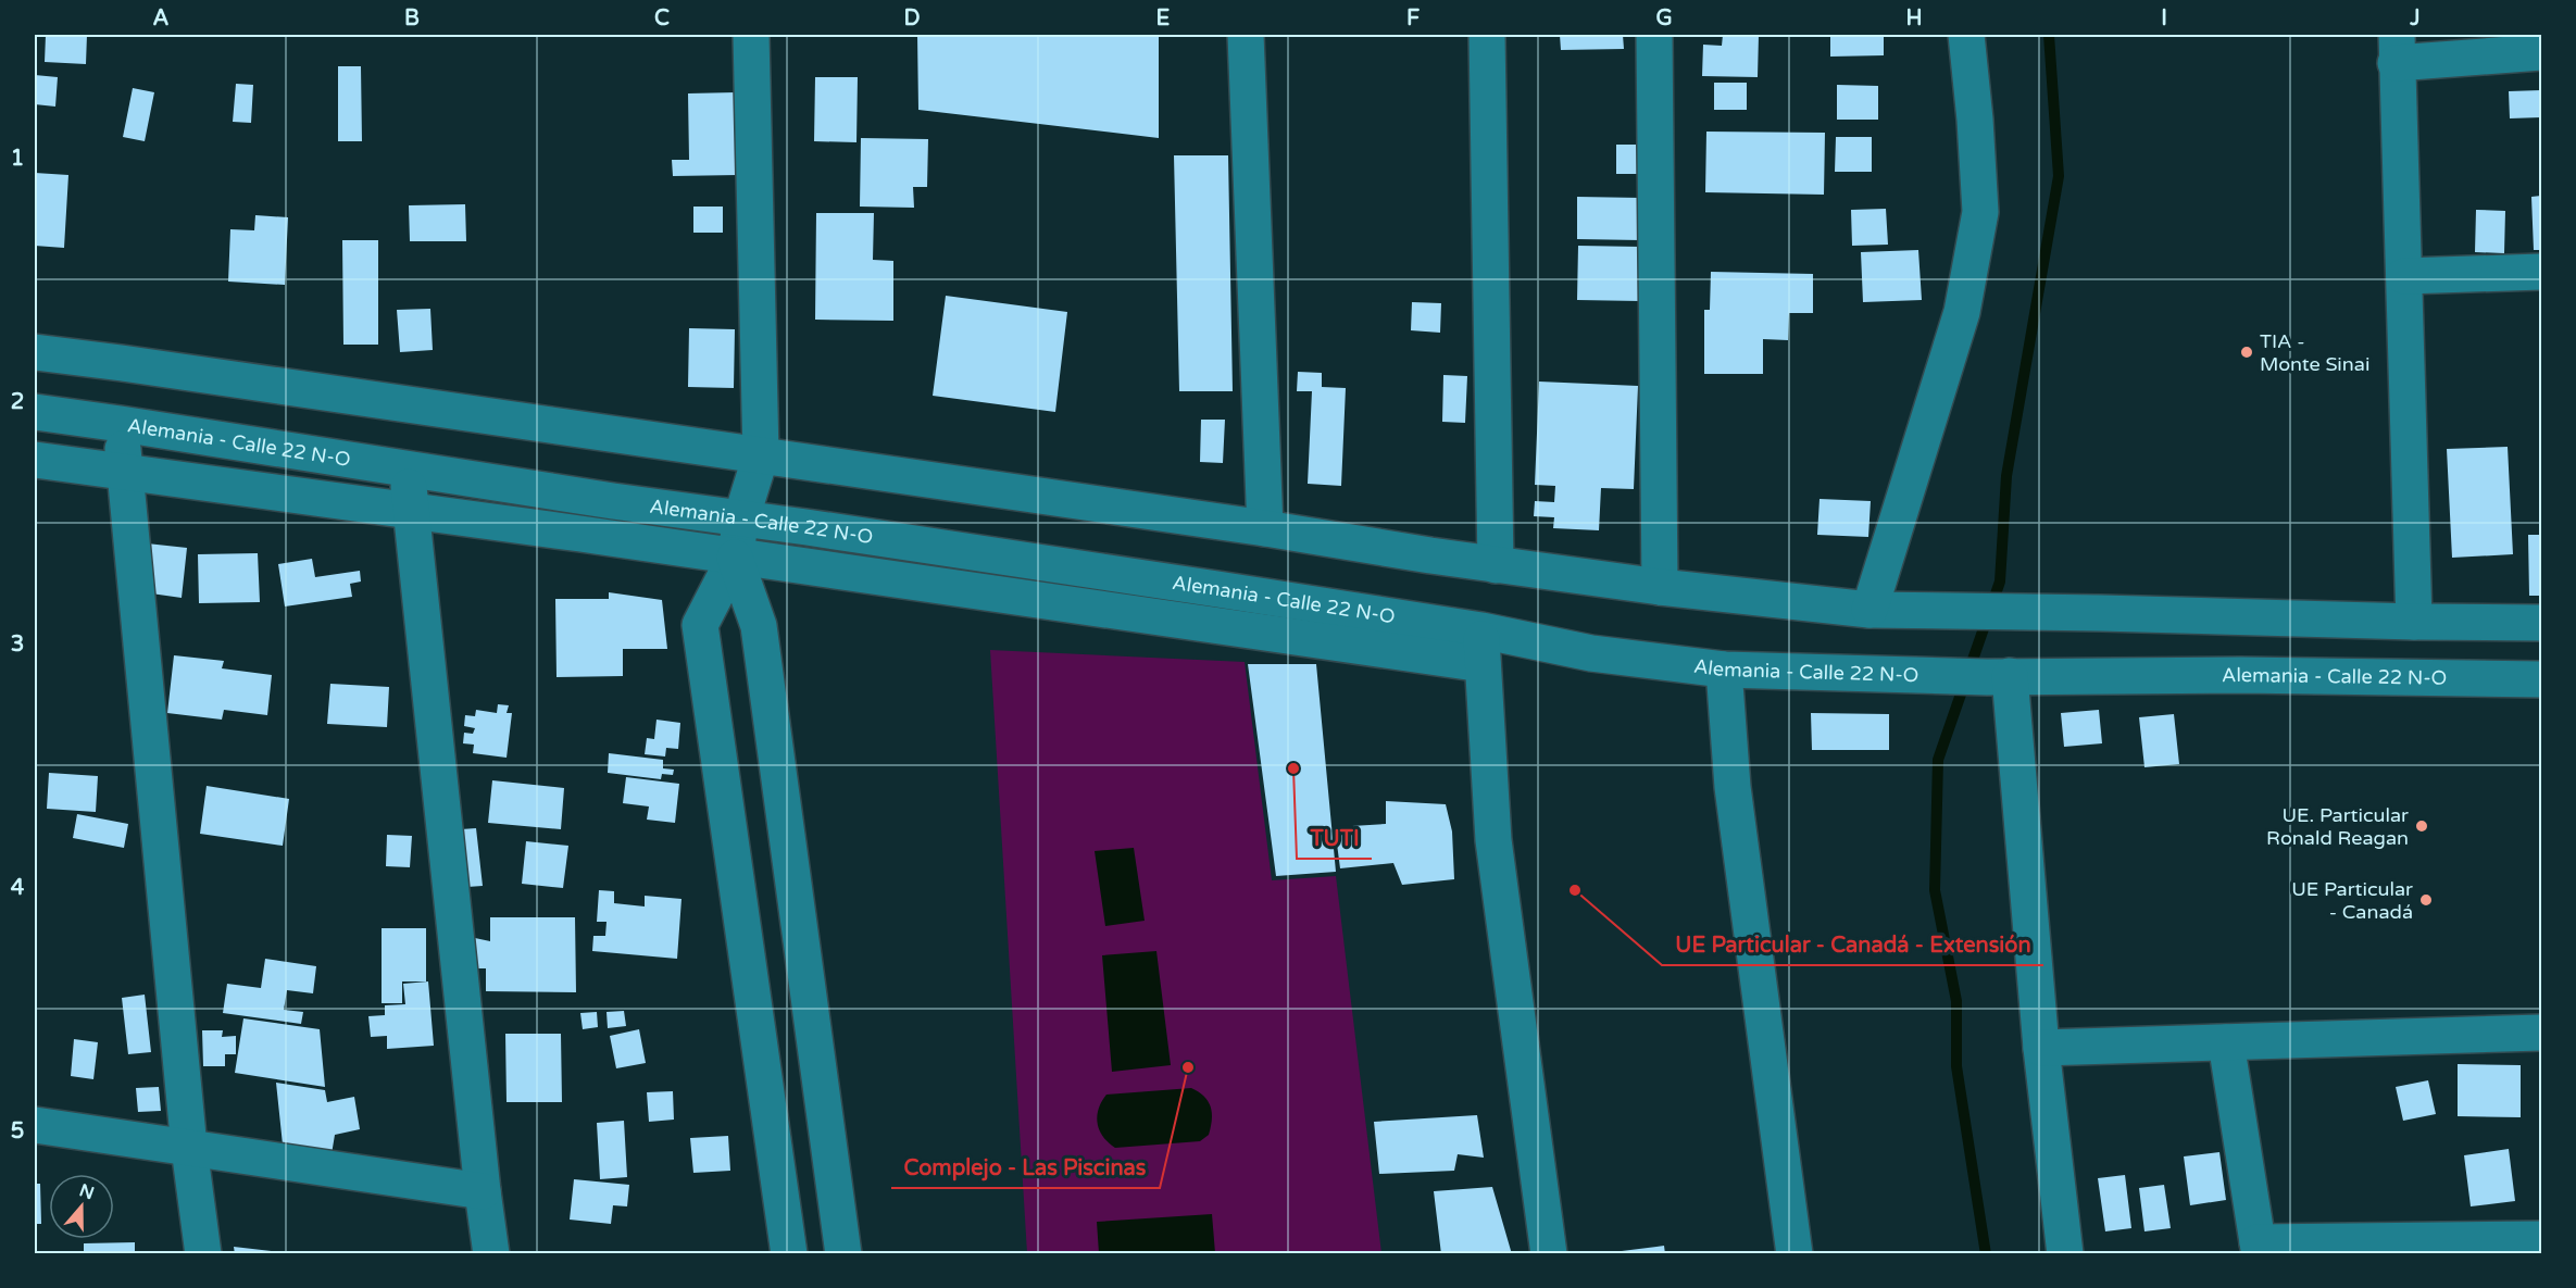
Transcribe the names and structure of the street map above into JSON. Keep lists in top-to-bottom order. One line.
{"streets":{"street":["Alemania - Calle 22 N-O"]},"places":["TIA - Monte Sinai","TUTI","UE. Particular Ronald Reagan","UE Particular - Canadá - Extensión","UE Particular - Canadá","Complejo - Las Piscinas"],"north":"top","grid":{"columns":["A","B","C","D","E","F","G","H","I","J"],"rows":["1","2","3","4","5"]}}
